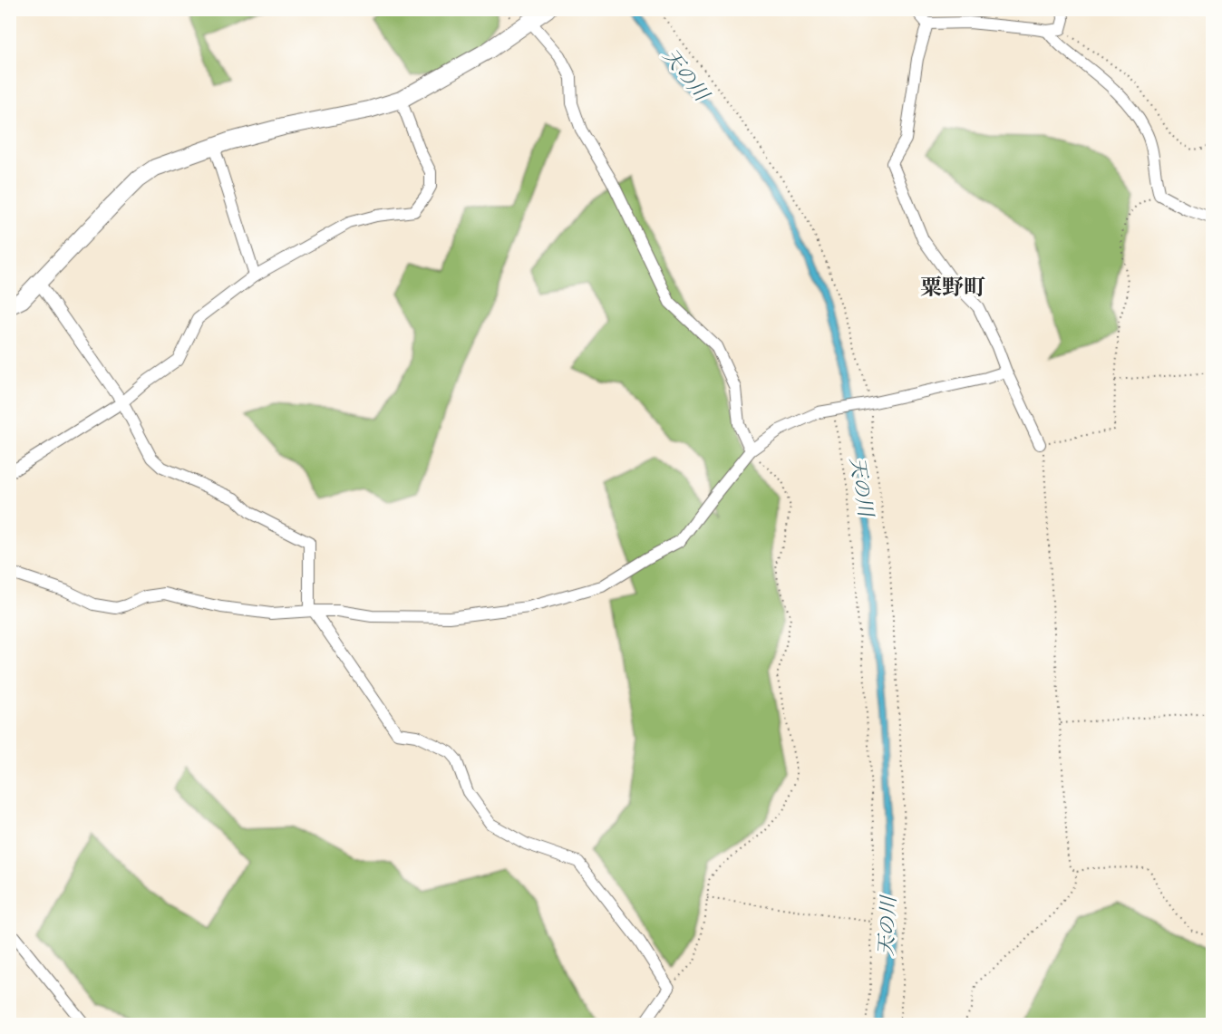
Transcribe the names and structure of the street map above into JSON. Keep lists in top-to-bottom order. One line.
{"districts":["粟野町"],"water":["天の川"]}
